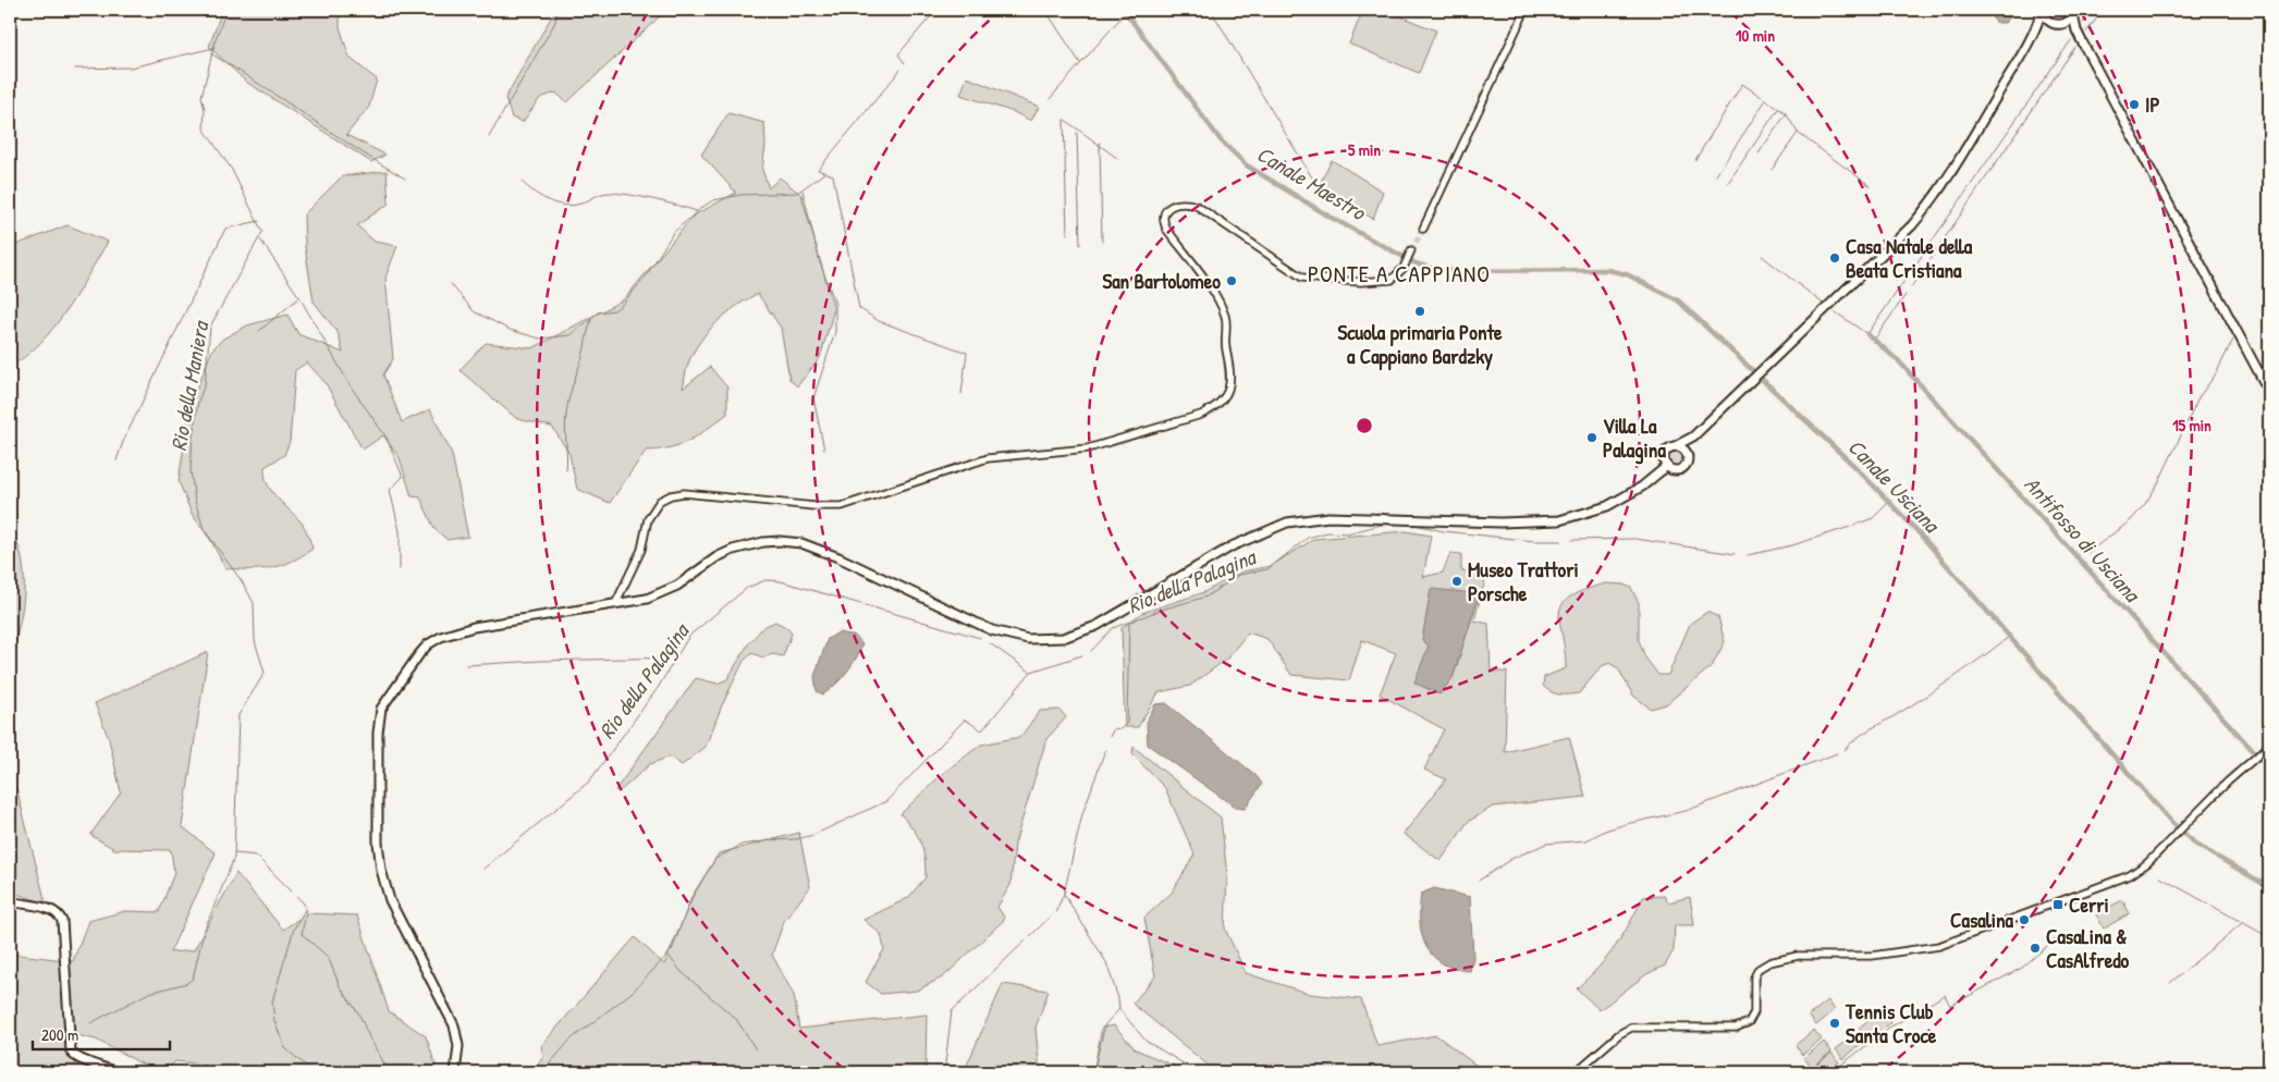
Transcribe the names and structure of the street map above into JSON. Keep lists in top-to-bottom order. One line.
{"districts":["PONTE A CAPPIANO"],"water":["Canale Maestro","Rio della Maniera","Canale Usciana","Antifosso di Usciana","Rio della Palagina"],"places":{"other":["IP","Casa Natale della Beata Cristiana","San Bartolomeo","Scuola primaria Ponte a Cappiano Bardzky","Villa La Palagina","Museo Trattori Porsche","Casalina","CasaLina & CasAlfredo","Tennis Club Santa Croce"],"transit":["Cerri"]},"scale_bar":"200 m","rings":["10 min","5 min","15 min"]}
